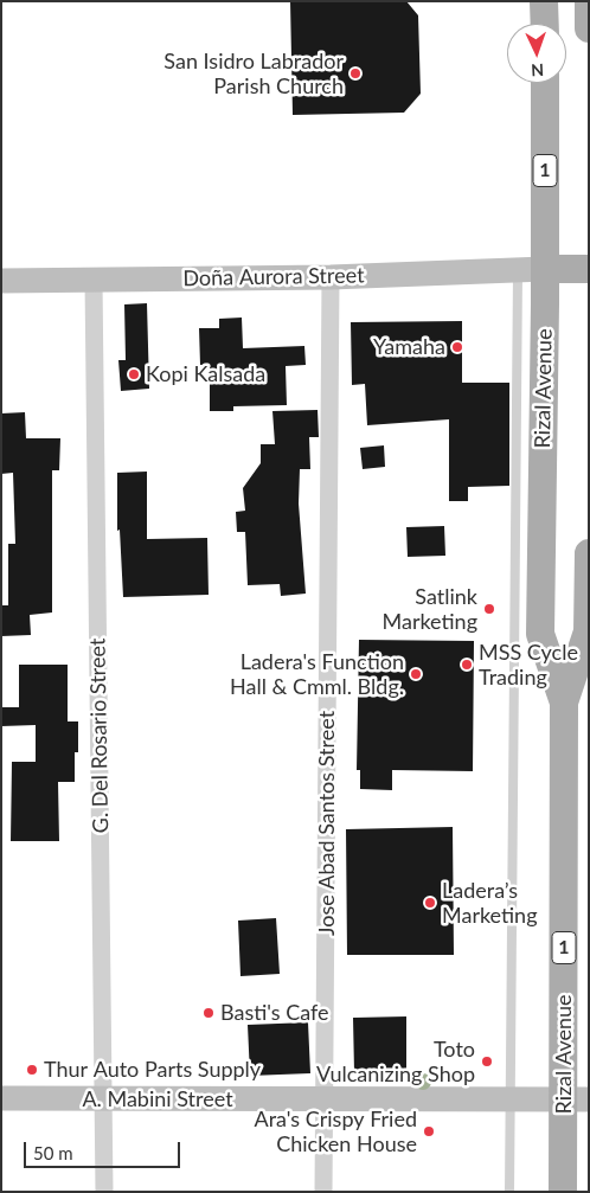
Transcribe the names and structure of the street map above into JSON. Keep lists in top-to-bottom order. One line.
{"streets":{"main road":["1","Rizal Avenue"],"street":["Doña Aurora Street","G. Del Rosario Street","Jose Abad Santos Street","A. Mabini Street"]},"crossings":[["Doña Aurora Street","Rizal Avenue"],["Doña Aurora Street","G. Del Rosario Street"],["Doña Aurora Street","Jose Abad Santos Street"],["Rizal Avenue","A. Mabini Street"],["G. Del Rosario Street","A. Mabini Street"],["Jose Abad Santos Street","A. Mabini Street"]],"places":["San Isidro Labrador Parish Church","Yamaha","Kopi Kalsada","Satlink Marketing","MSS Cycle Trading","Ladera's Function Hall & Cmml. Bldg.","Ladera’s Marketing","Basti's Cafe","Toto Vulcanizing Shop","Thur Auto Parts Supply","Ara's Crispy Fried Chicken House"],"scale_bar":"50 m","north":"bottom"}
